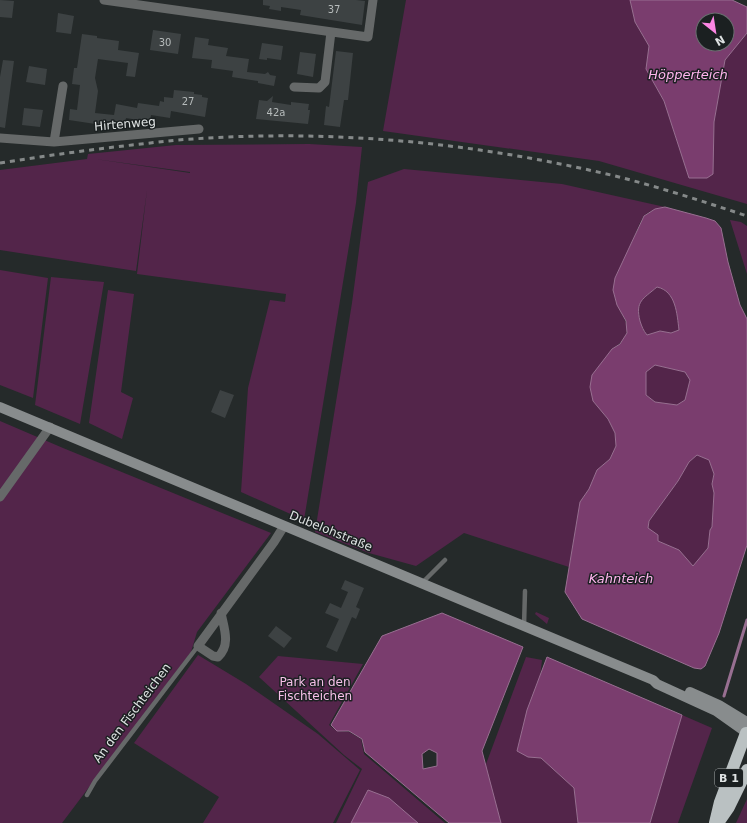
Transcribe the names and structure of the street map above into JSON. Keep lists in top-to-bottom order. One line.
{"streets":{"highway":["B 1"],"main road":["Dubelohstraße"],"street":["Hirtenweg","An den Fischteichen"]},"crossings":[["Dubelohstraße","An den Fischteichen"],["Dubelohstraße","B 1"]],"water":["Höpperteich","Kahnteich"],"parks":["Park an den Fischteichen"],"house_numbers":["37","30","27","42a"],"north":"bottom right"}
